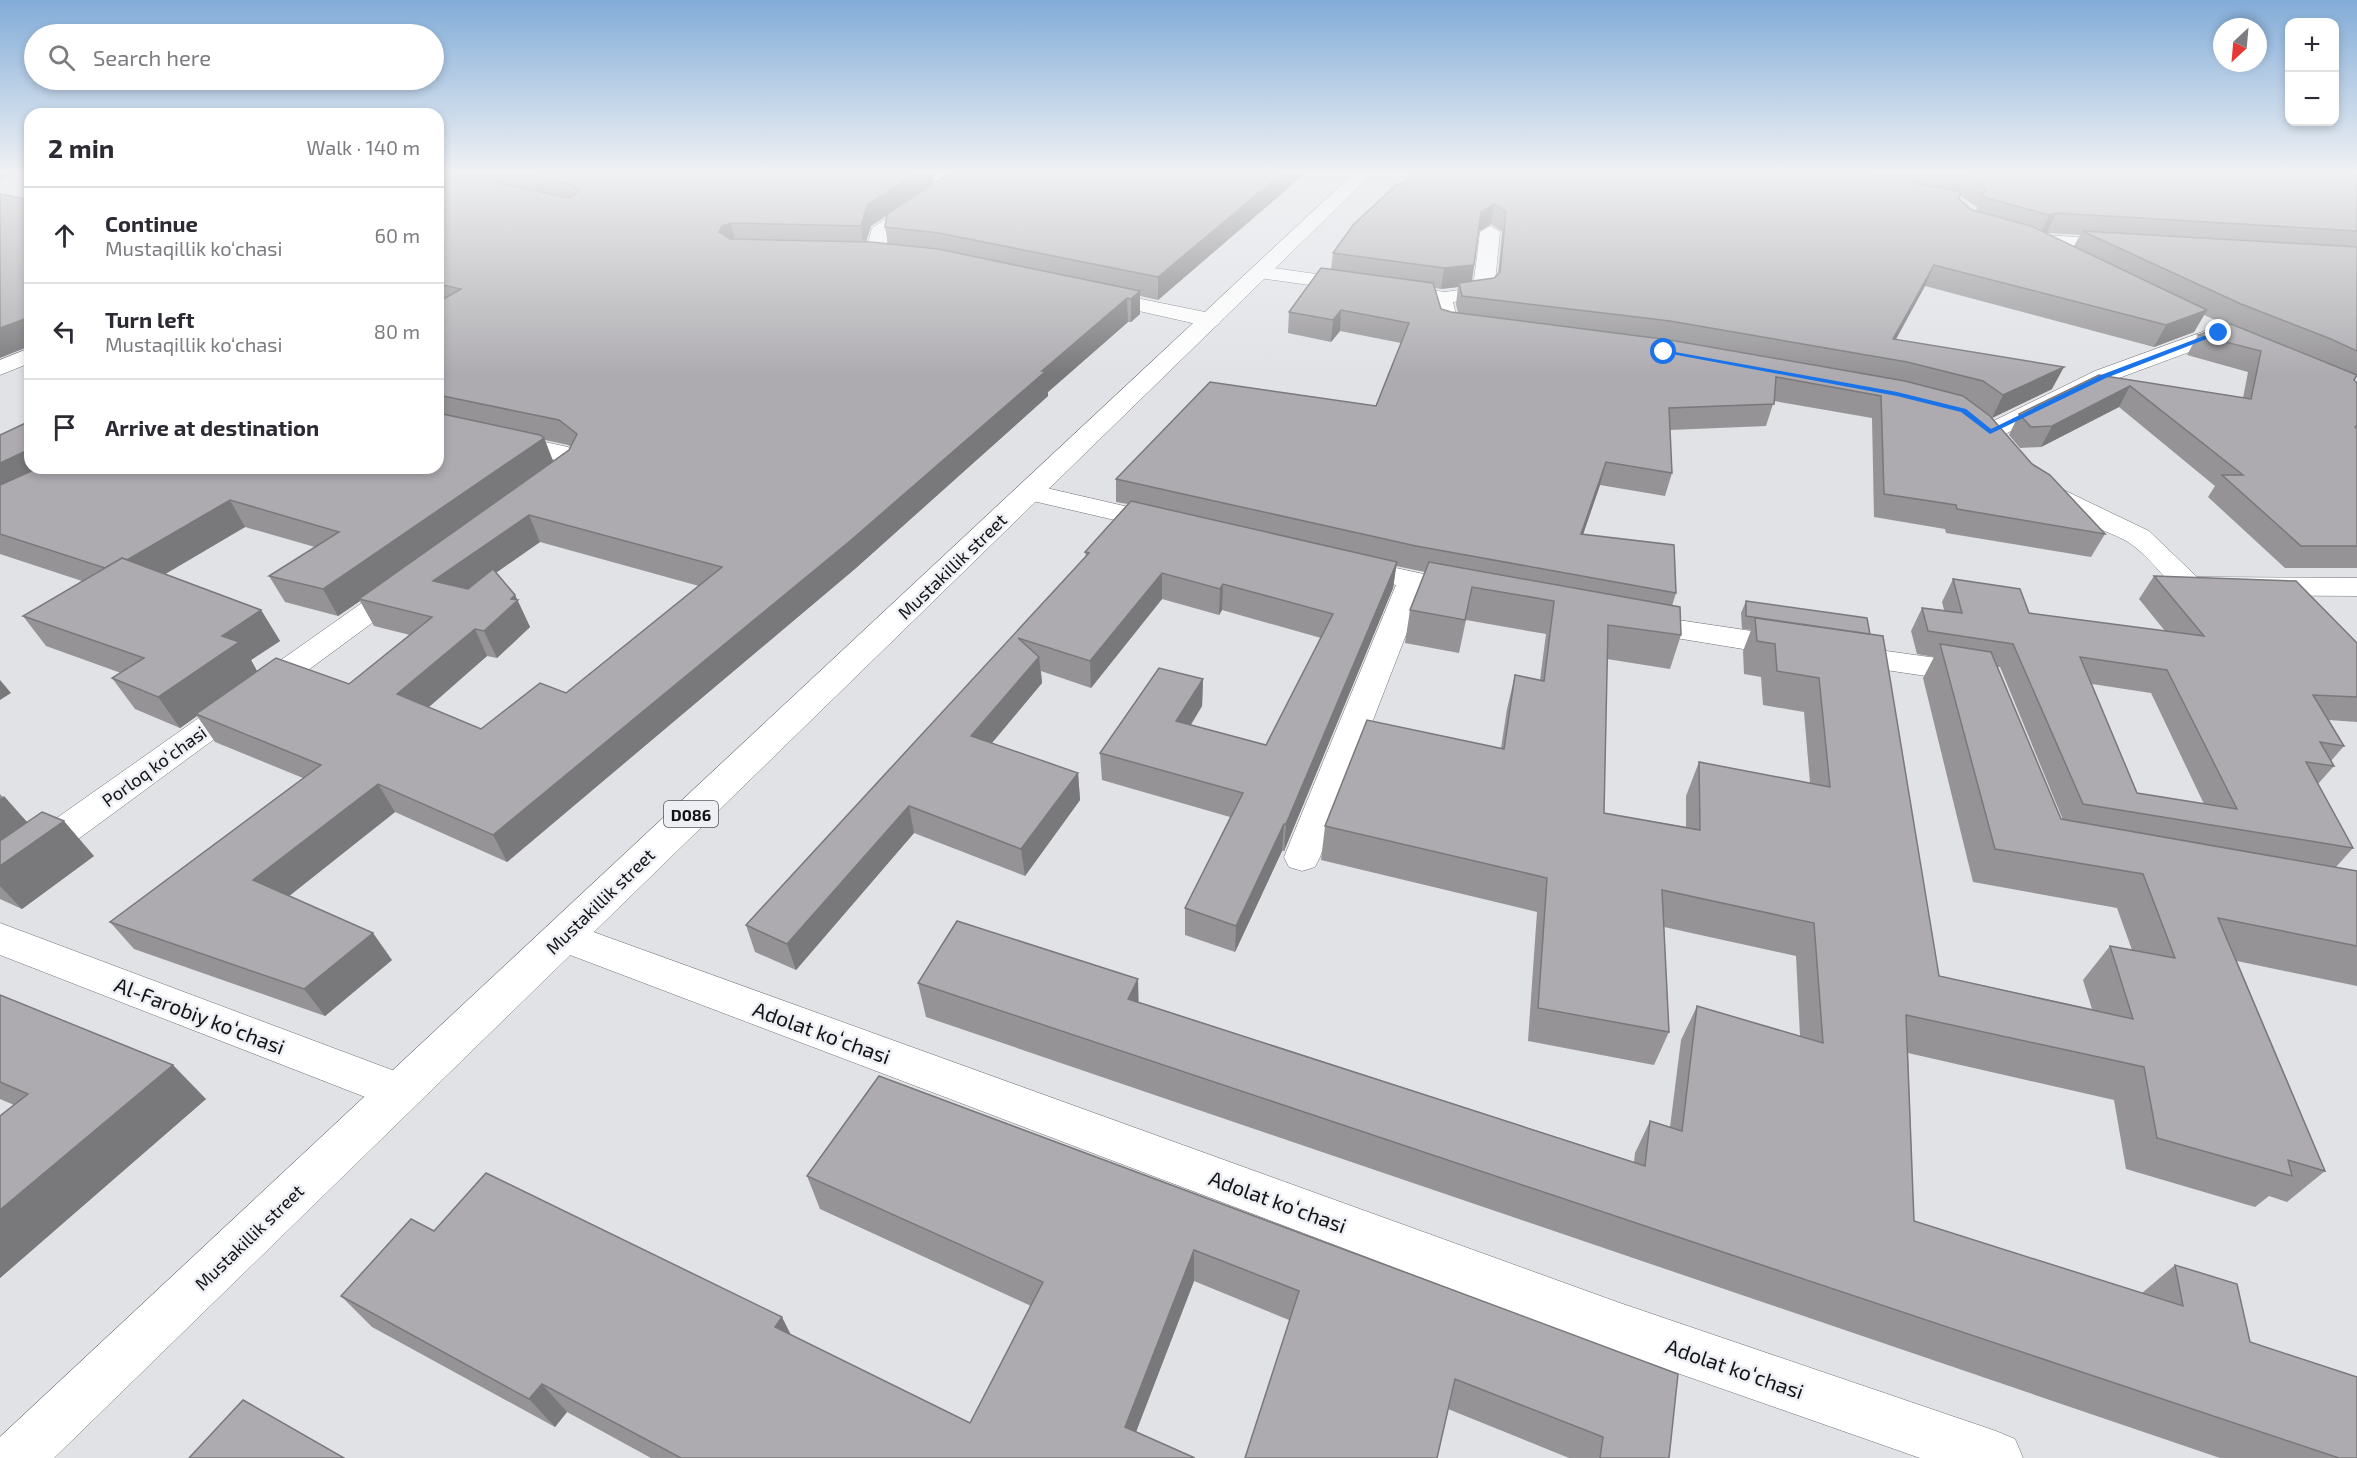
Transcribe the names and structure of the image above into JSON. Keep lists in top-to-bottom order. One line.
{"streets":{"street":["Mustakillik street","Porloq koʻchasi","D086","Al-Farobiy koʻchasi","Adolat koʻchasi"]},"crossings":[["Mustakillik street","Al-Farobiy koʻchasi"],["Mustakillik street","Adolat koʻchasi"]],"north":"bottom left","page":{"map_buttons":["+","−"],"search":"Search here","heading":["2 min","Walk · 140 m"],"list":[["Continue","Mustaqillik ko‘chasi","60 m"],["Turn left","Mustaqillik ko‘chasi","80 m"],"Arrive at destination"]}}
